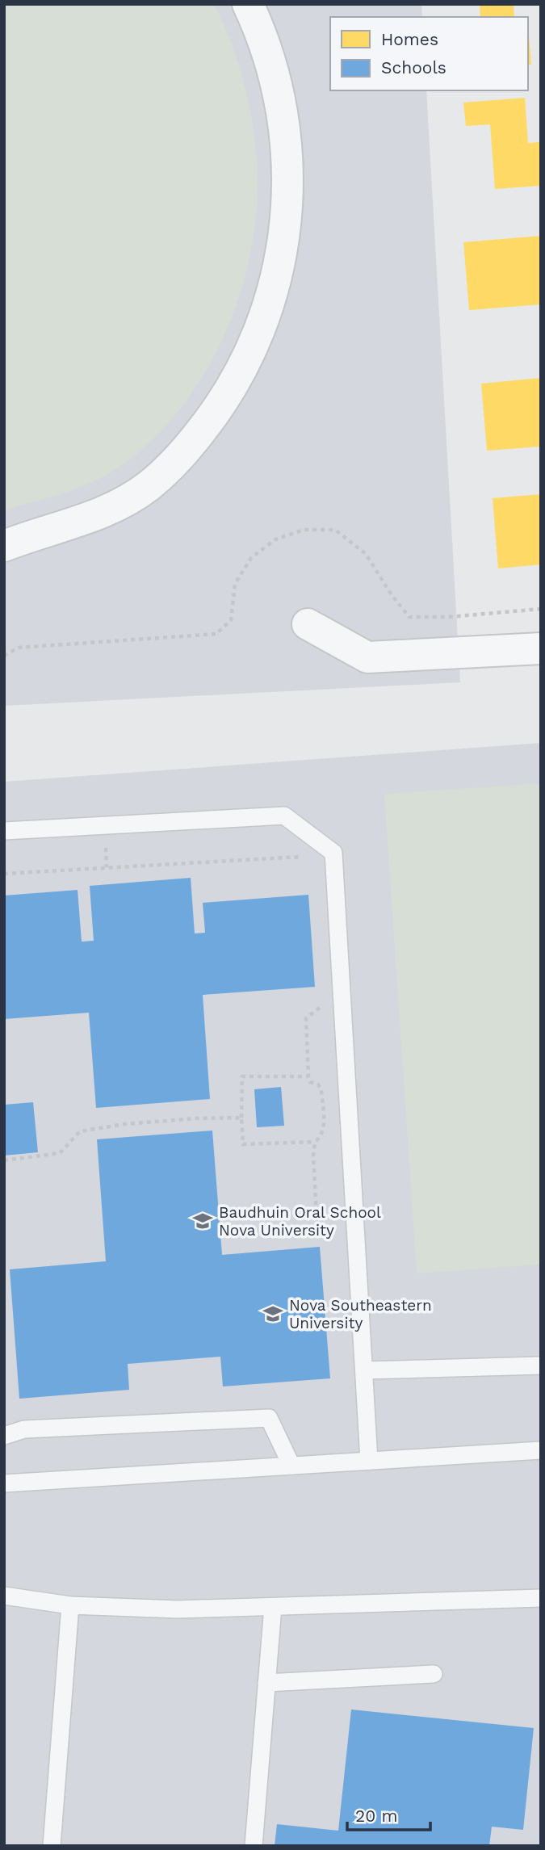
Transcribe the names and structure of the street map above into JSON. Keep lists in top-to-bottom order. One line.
{"places":{"school or university":["Baudhuin Oral School Nova University","Nova Southeastern University"]},"legend":["Homes","Schools"],"scale_bar":"20 m"}
